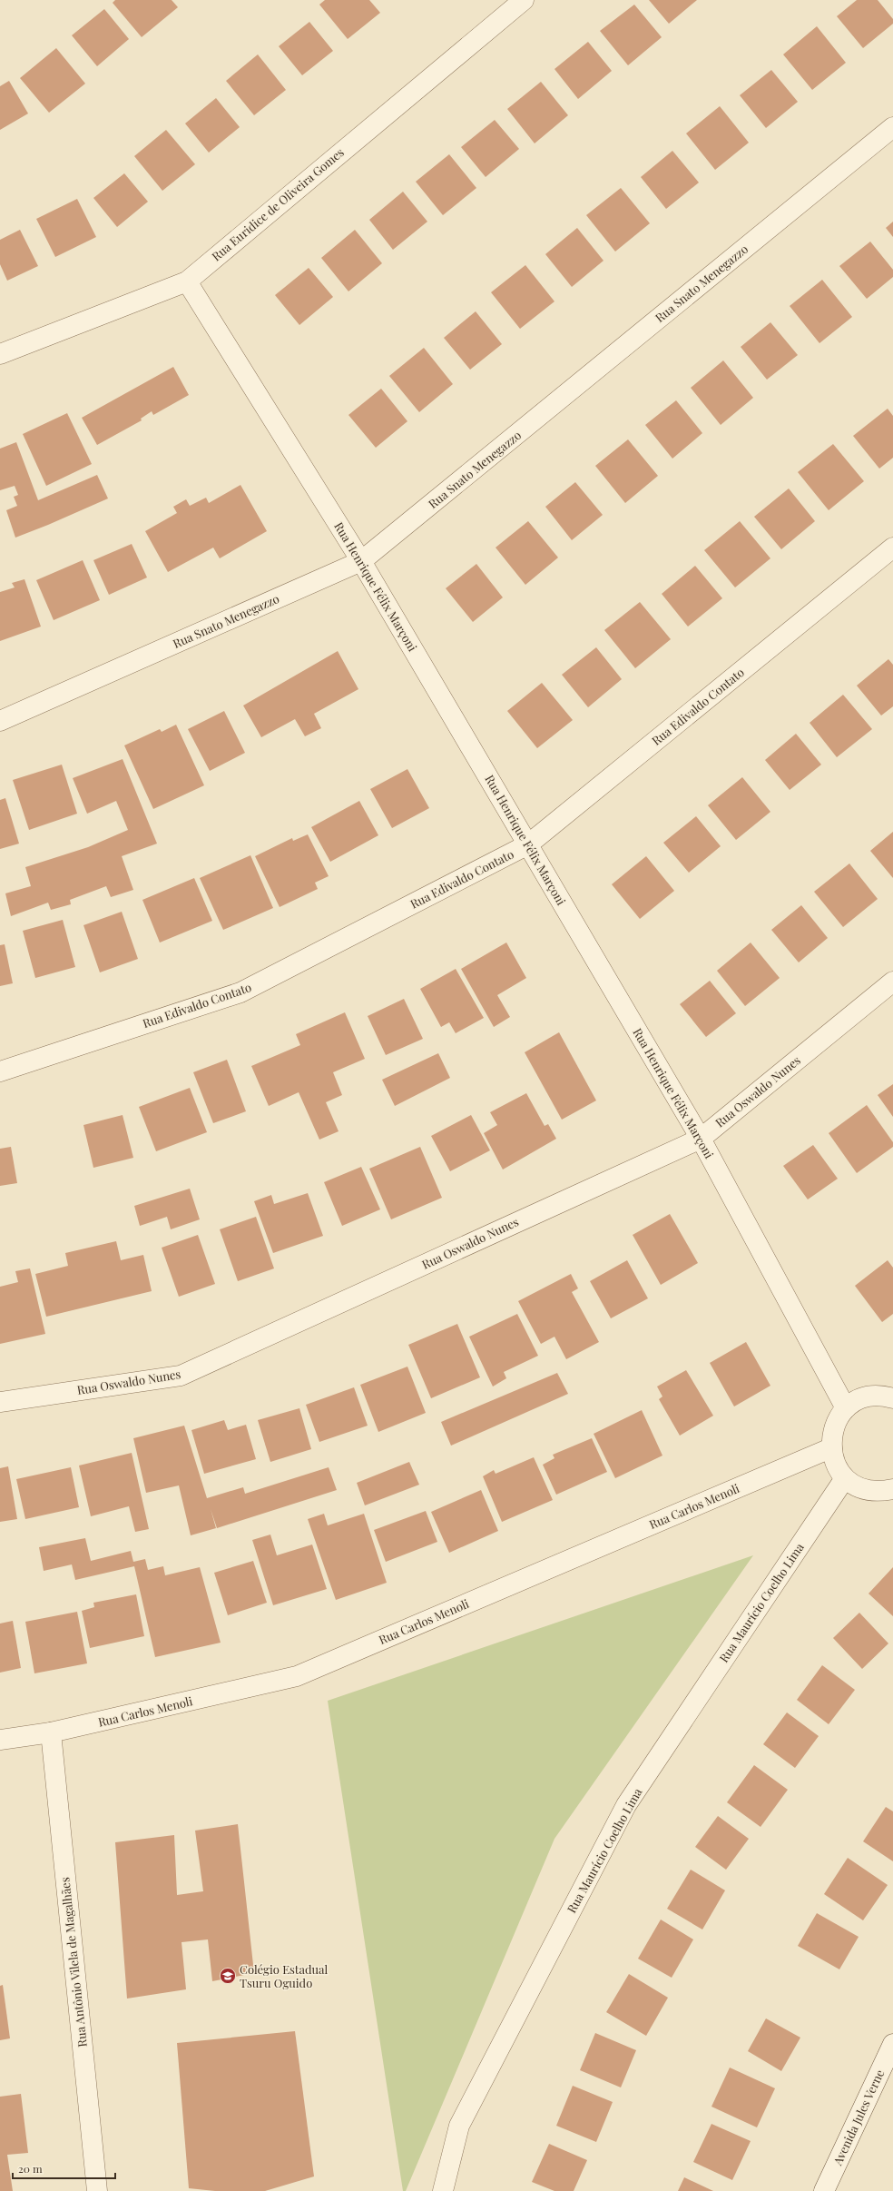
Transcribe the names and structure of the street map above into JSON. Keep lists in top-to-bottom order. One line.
{"streets":{"street":["Rua Euridice de Oliveira Gomes","Rua Snato Menegazzo","Rua Henrique Félix Marçoni","Rua Edivaldo Contato","Rua Oswaldo Nunes","Rua Carlos Menoli","Rua Maurício Coelho Lima","Rua Antônio Vilela de Magalhães","Avenida Jules Verne"]},"crossings":[["Rua Euridice de Oliveira Gomes","Rua Henrique Félix Marçoni"],["Rua Snato Menegazzo","Rua Henrique Félix Marçoni"],["Rua Henrique Félix Marçoni","Rua Edivaldo Contato"],["Rua Henrique Félix Marçoni","Rua Oswaldo Nunes"],["Rua Carlos Menoli","Rua Antônio Vilela de Magalhães"]],"places":{"school or university":["Colégio Estadual Tsuru Oguido"]},"scale_bar":"20 m"}
